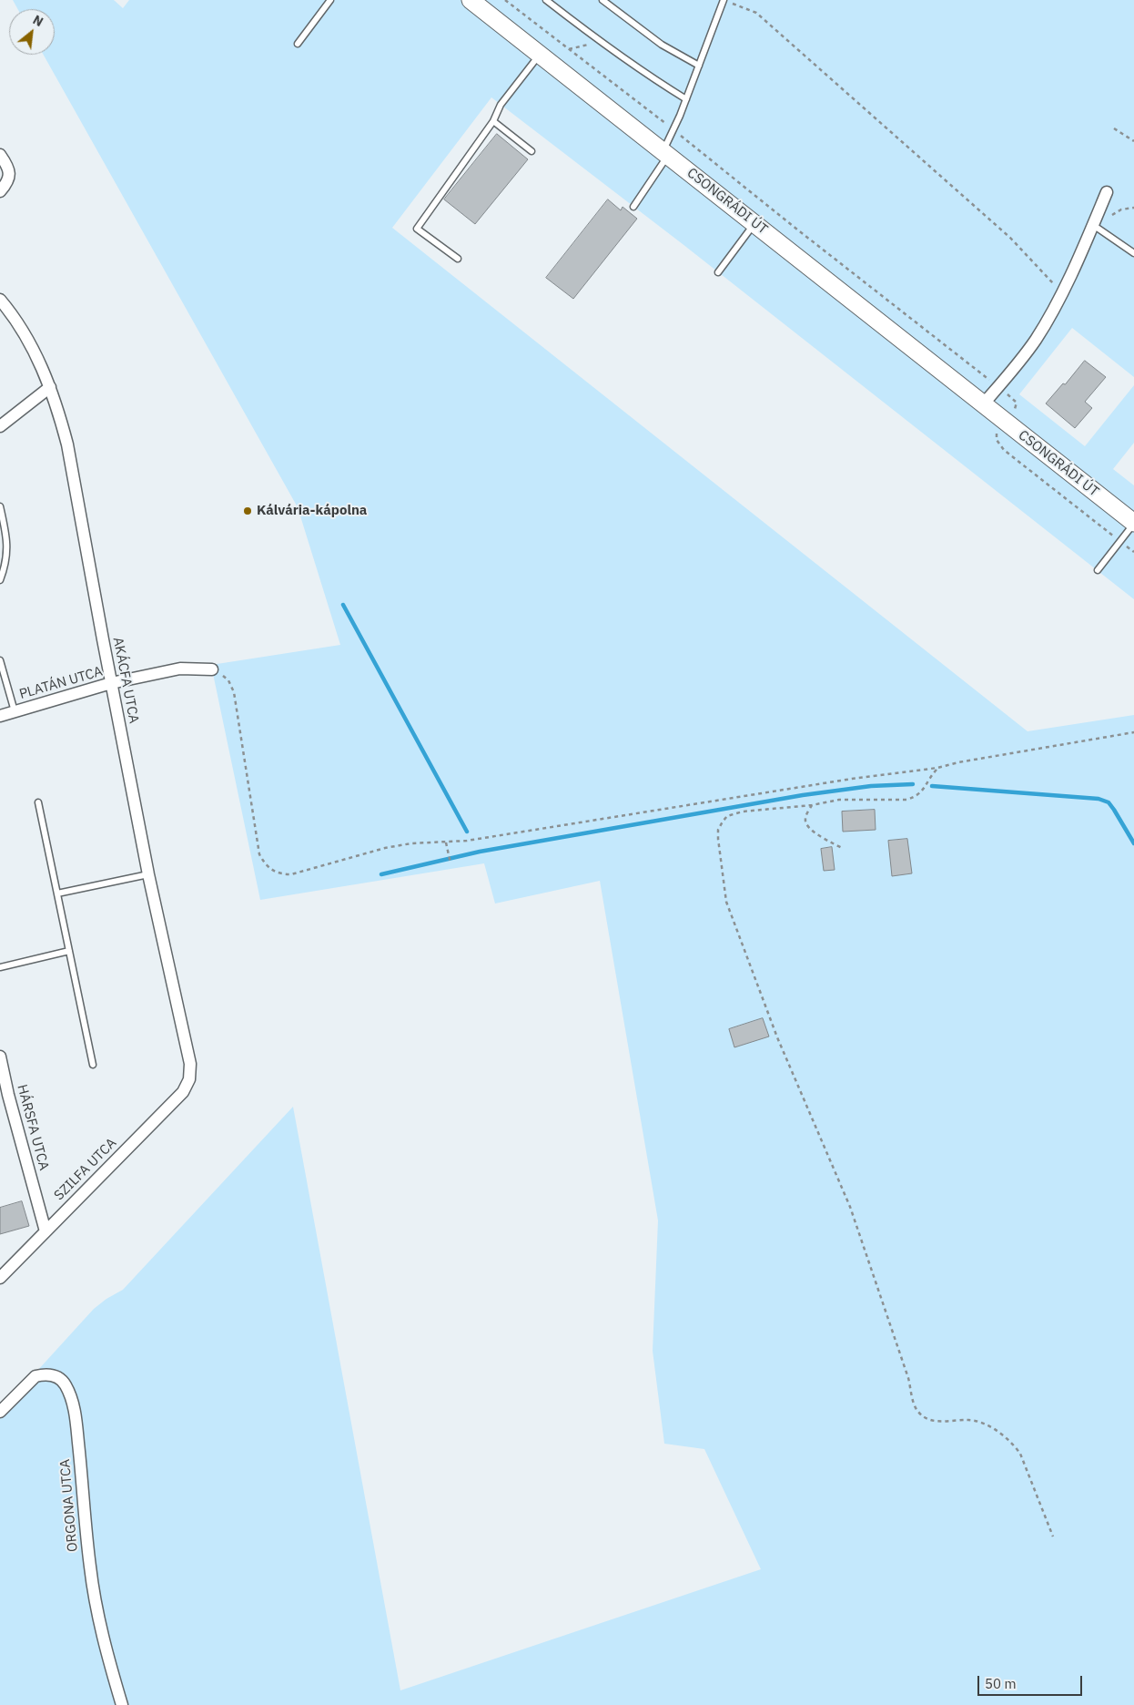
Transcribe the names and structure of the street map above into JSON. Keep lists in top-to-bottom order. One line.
{"streets":{"main road":["CSONGRÁDI ÚT"],"street":["AKÁCFA UTCA","PLATÁN UTCA","HÁRSFA UTCA","SZILFA UTCA","ORGONA UTCA"]},"crossings":[["AKÁCFA UTCA","PLATÁN UTCA"],["AKÁCFA UTCA","SZILFA UTCA"],["HÁRSFA UTCA","SZILFA UTCA"]],"places":["Kálvária-kápolna"],"scale_bar":"50 m","north":"top right"}
